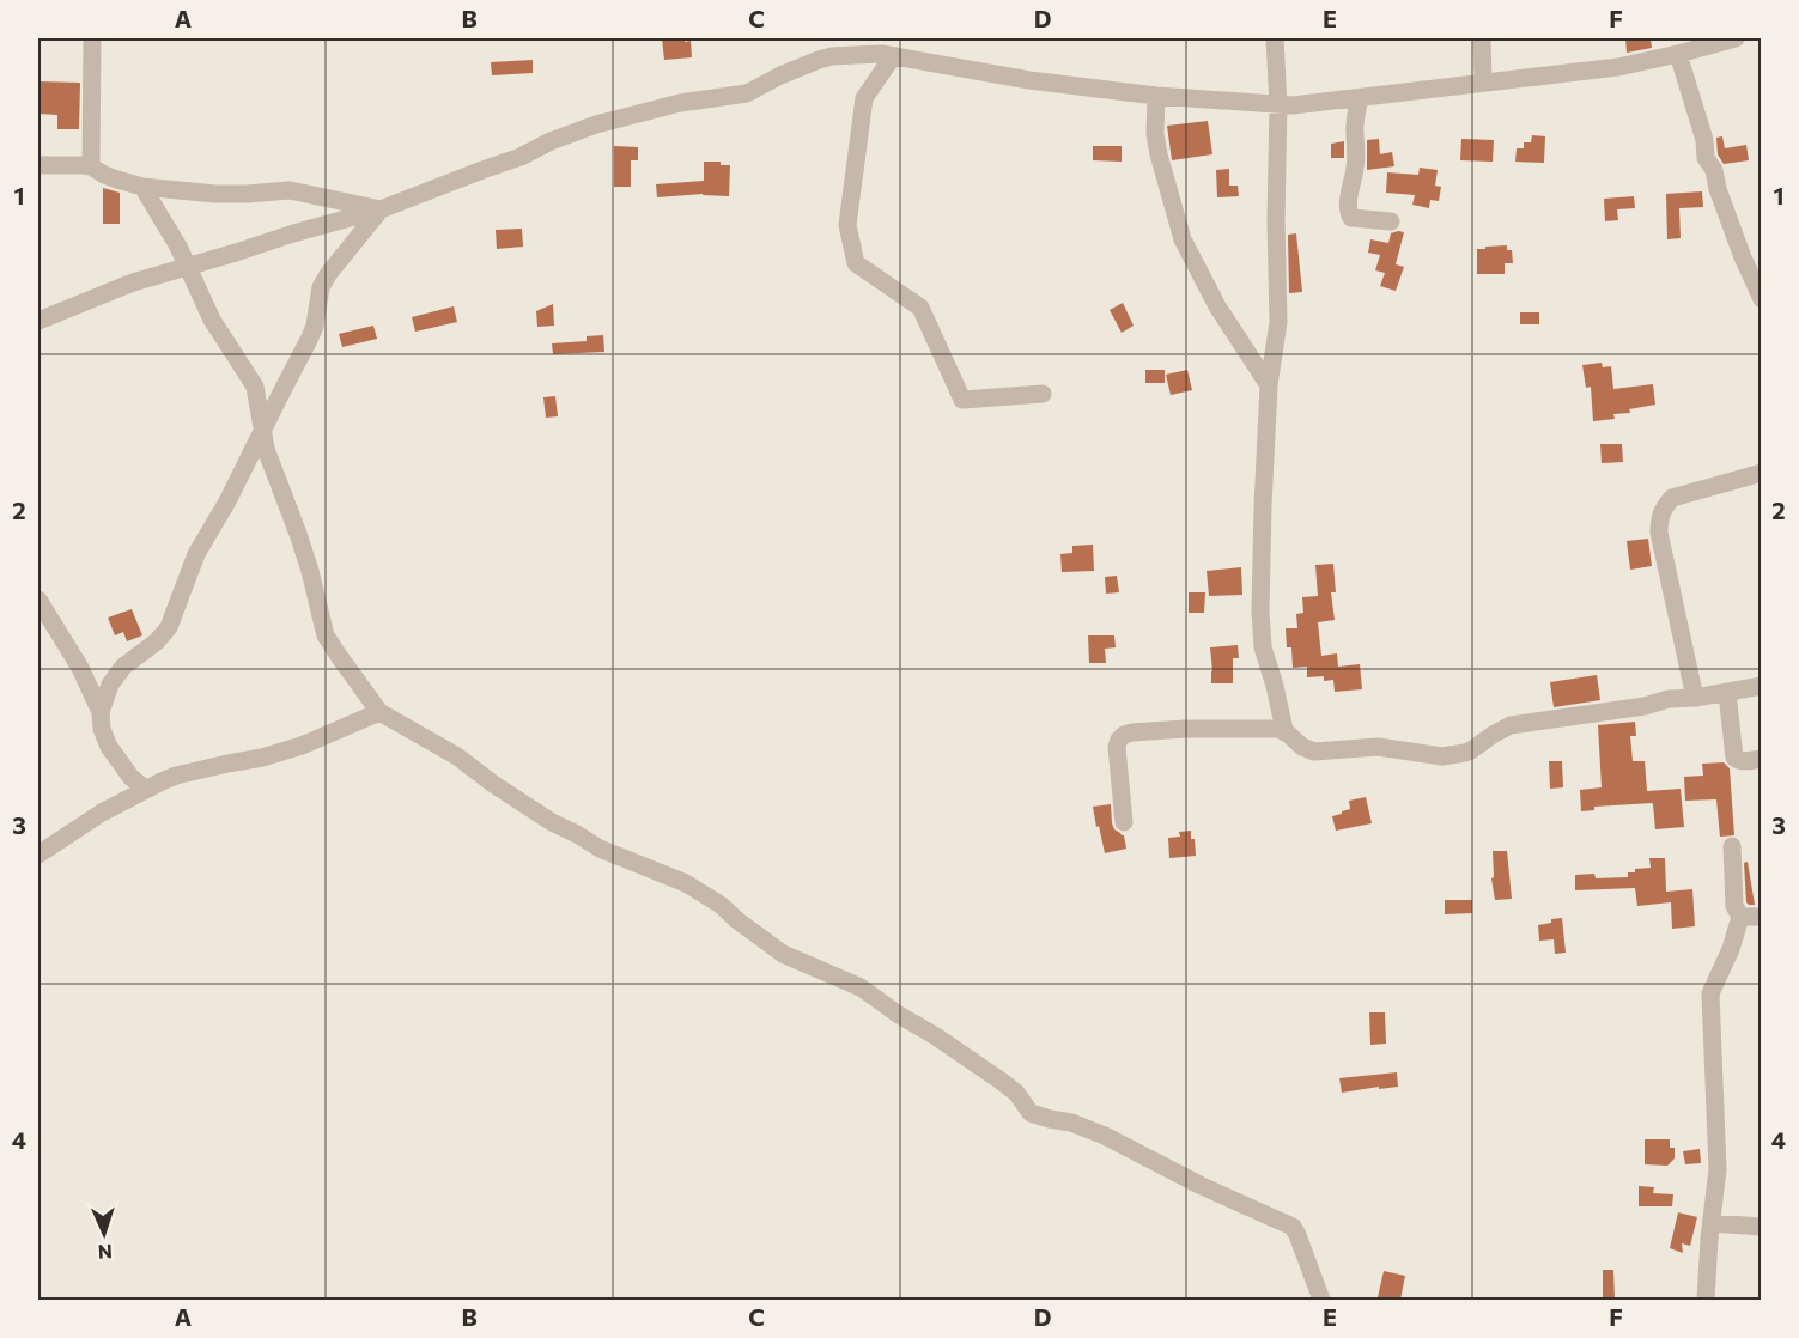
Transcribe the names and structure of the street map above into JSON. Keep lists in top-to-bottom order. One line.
{"north":"bottom","grid":{"columns":["A","B","C","D","E","F"],"rows":["1","2","3","4"]}}
